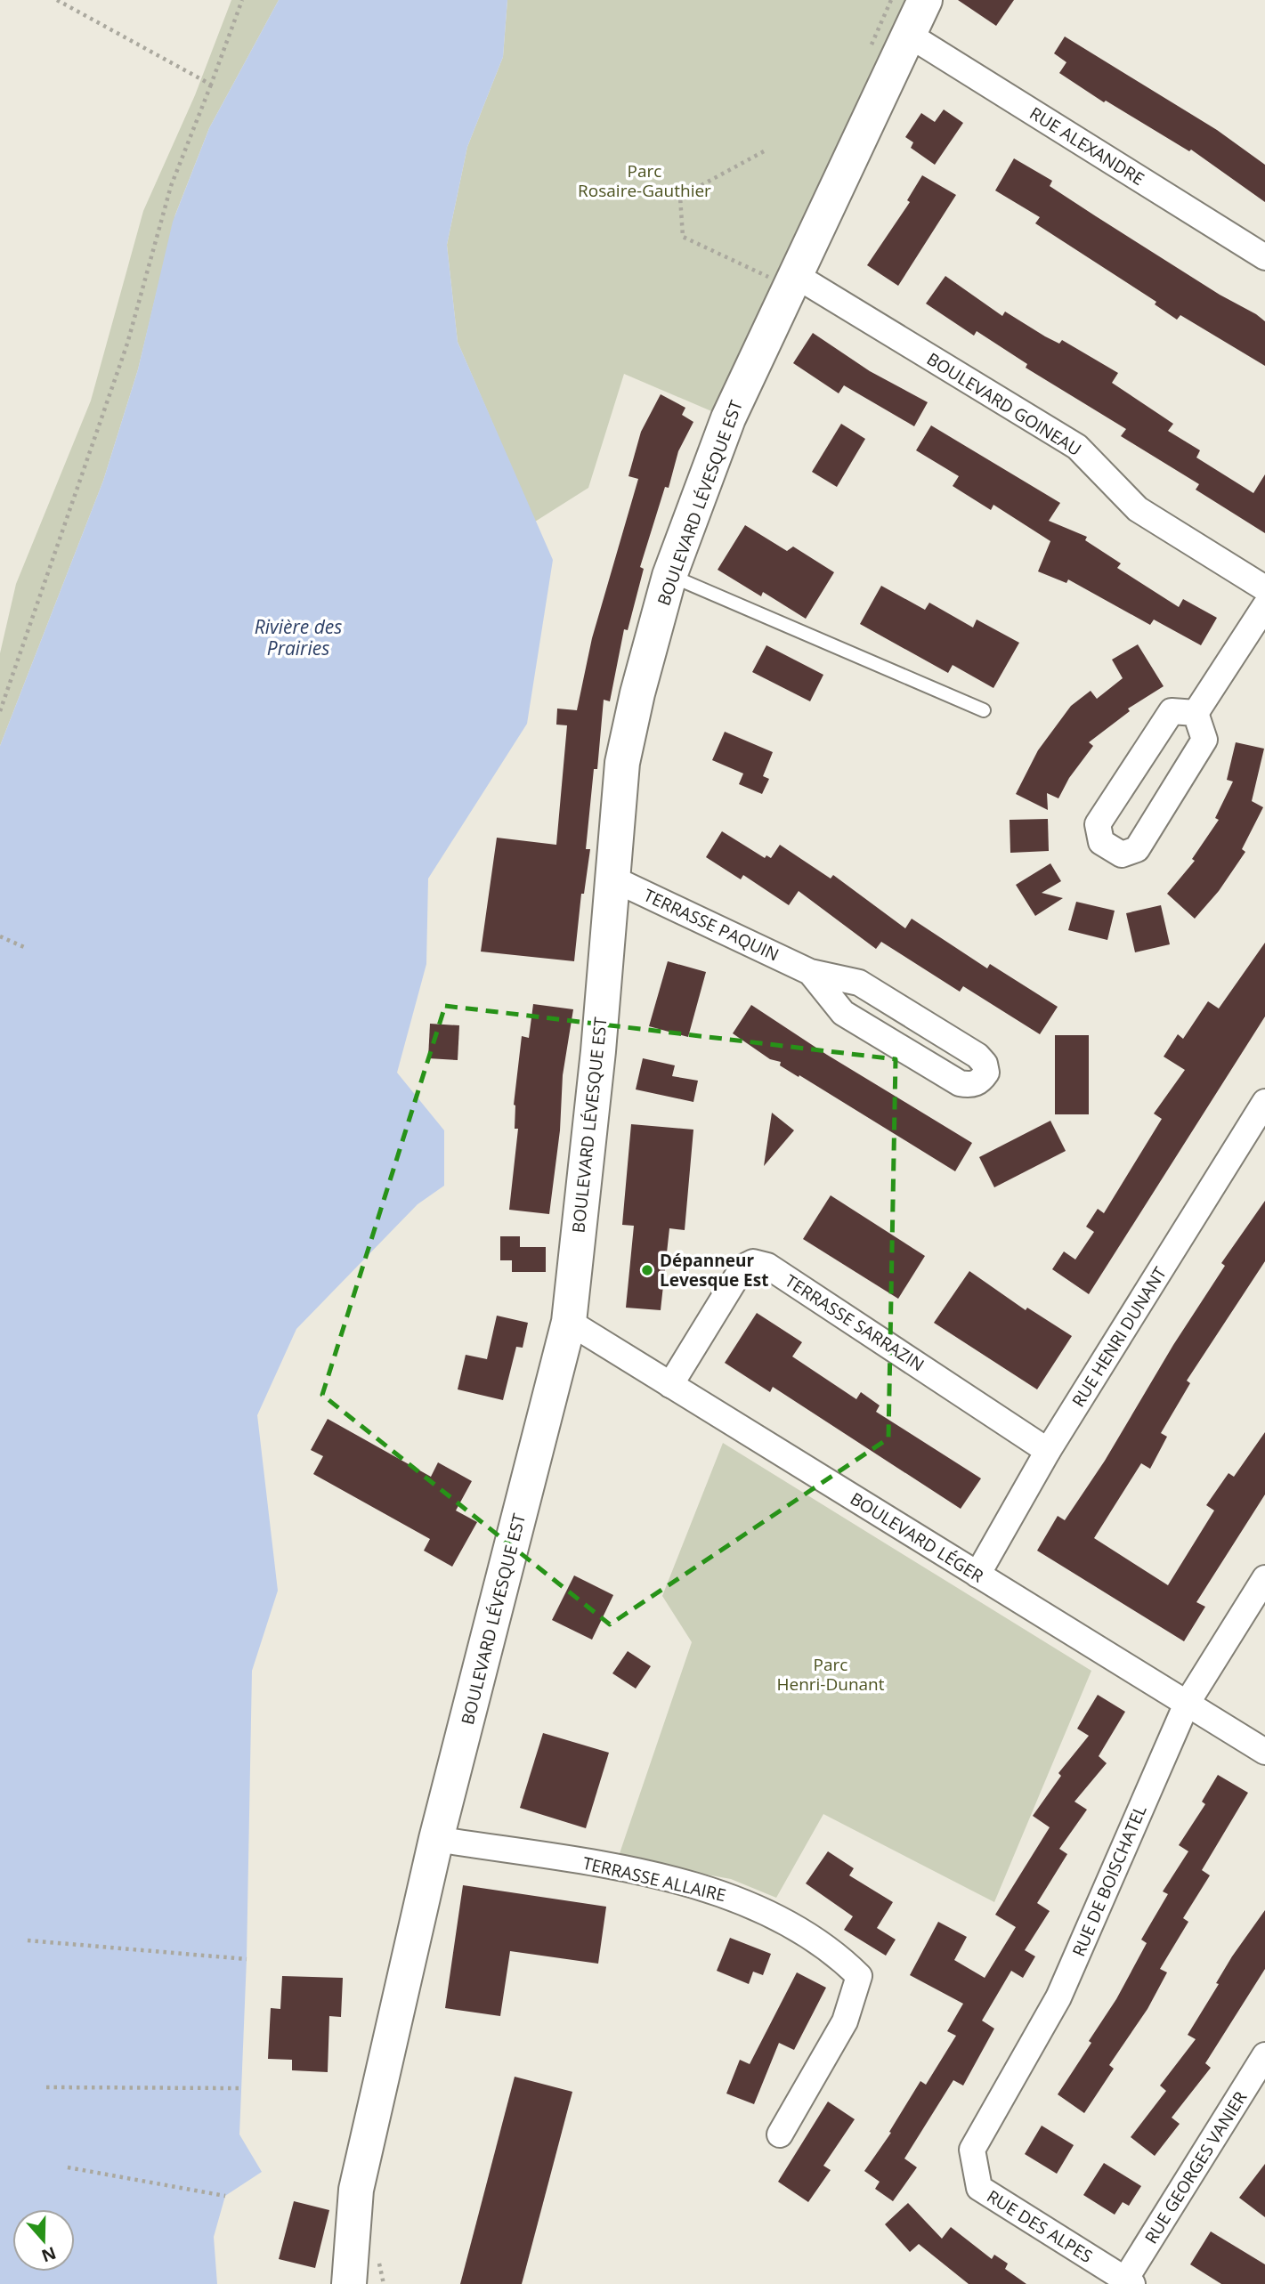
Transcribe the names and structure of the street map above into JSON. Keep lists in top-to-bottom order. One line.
{"streets":{"street":["RUE ALEXANDRE","BOULEVARD GOINEAU","BOULEVARD LÉVESQUE EST","TERRASSE PAQUIN","TERRASSE SARRAZIN","RUE HENRI DUNANT","BOULEVARD LÉGER","TERRASSE ALLAIRE","RUE DE BOISCHATEL","RUE GEORGES VANIER","RUE DES ALPES"]},"crossings":[["RUE ALEXANDRE","BOULEVARD LÉVESQUE EST"],["BOULEVARD GOINEAU","BOULEVARD LÉVESQUE EST"],["BOULEVARD LÉVESQUE EST","TERRASSE PAQUIN"],["BOULEVARD LÉVESQUE EST","BOULEVARD LÉGER"],["BOULEVARD LÉVESQUE EST","TERRASSE ALLAIRE"],["TERRASSE SARRAZIN","RUE HENRI DUNANT"],["TERRASSE SARRAZIN","BOULEVARD LÉGER"],["RUE HENRI DUNANT","BOULEVARD LÉGER"],["BOULEVARD LÉGER","RUE DE BOISCHATEL"],["RUE DE BOISCHATEL","RUE DES ALPES"],["RUE GEORGES VANIER","RUE DES ALPES"]],"water":["Rivière des Prairies"],"parks":["Parc Rosaire-Gauthier","Parc Henri-Dunant"],"places":["Dépanneur Levesque Est"],"north":"bottom"}
